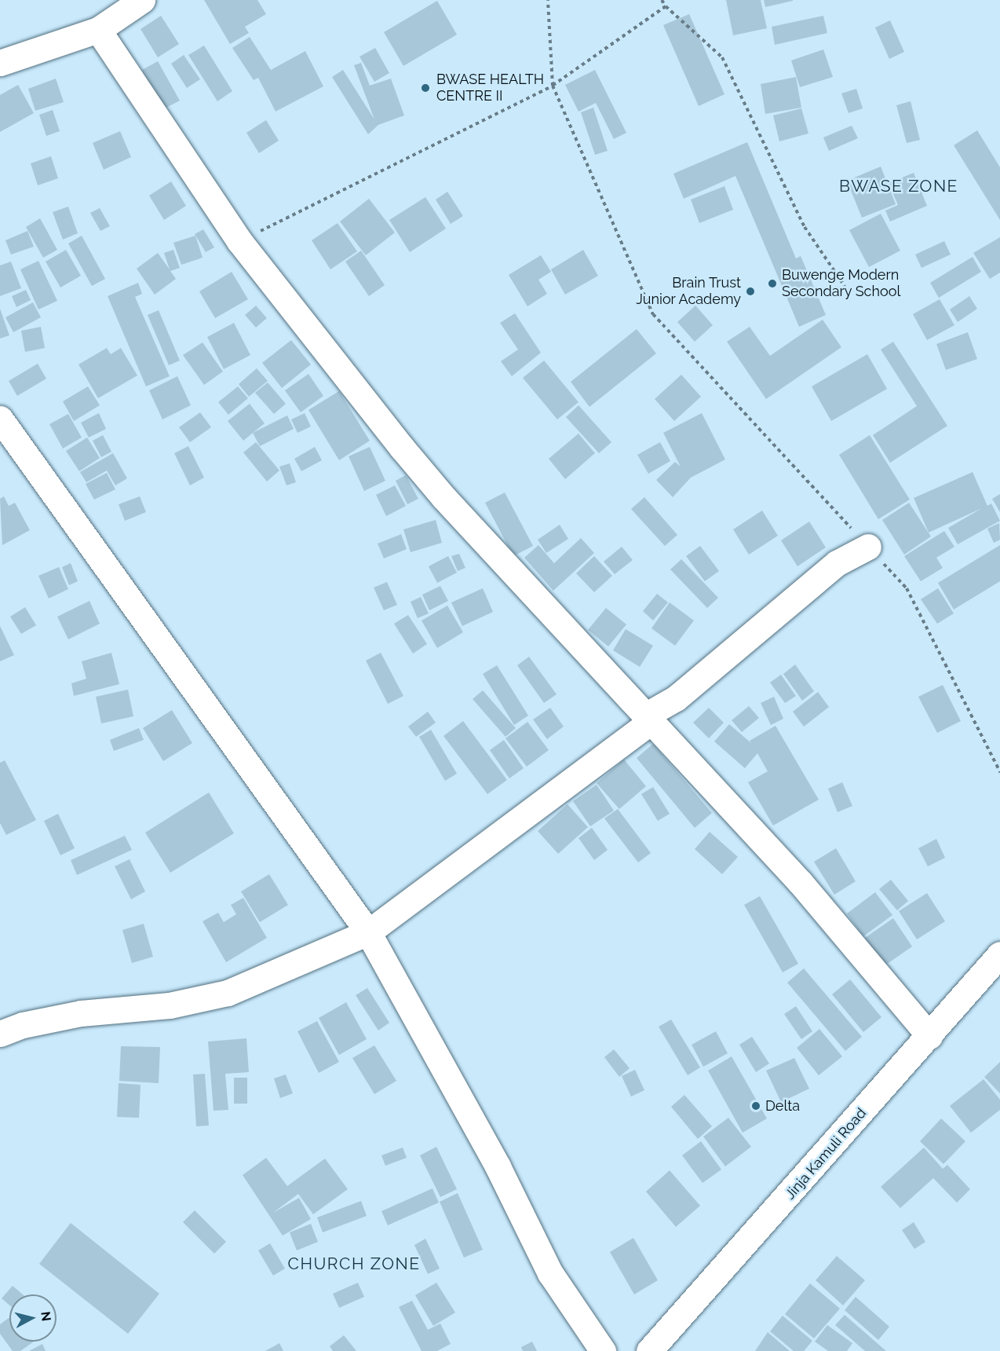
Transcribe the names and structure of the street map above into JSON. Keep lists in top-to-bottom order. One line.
{"streets":{"street":["Jinja Kamuli Road"]},"districts":["BWASE ZONE","CHURCH ZONE"],"places":["BWASE HEALTH CENTRE II","Buwenge Modern Secondary School","Brain Trust Junior Academy","Delta"],"north":"right"}
